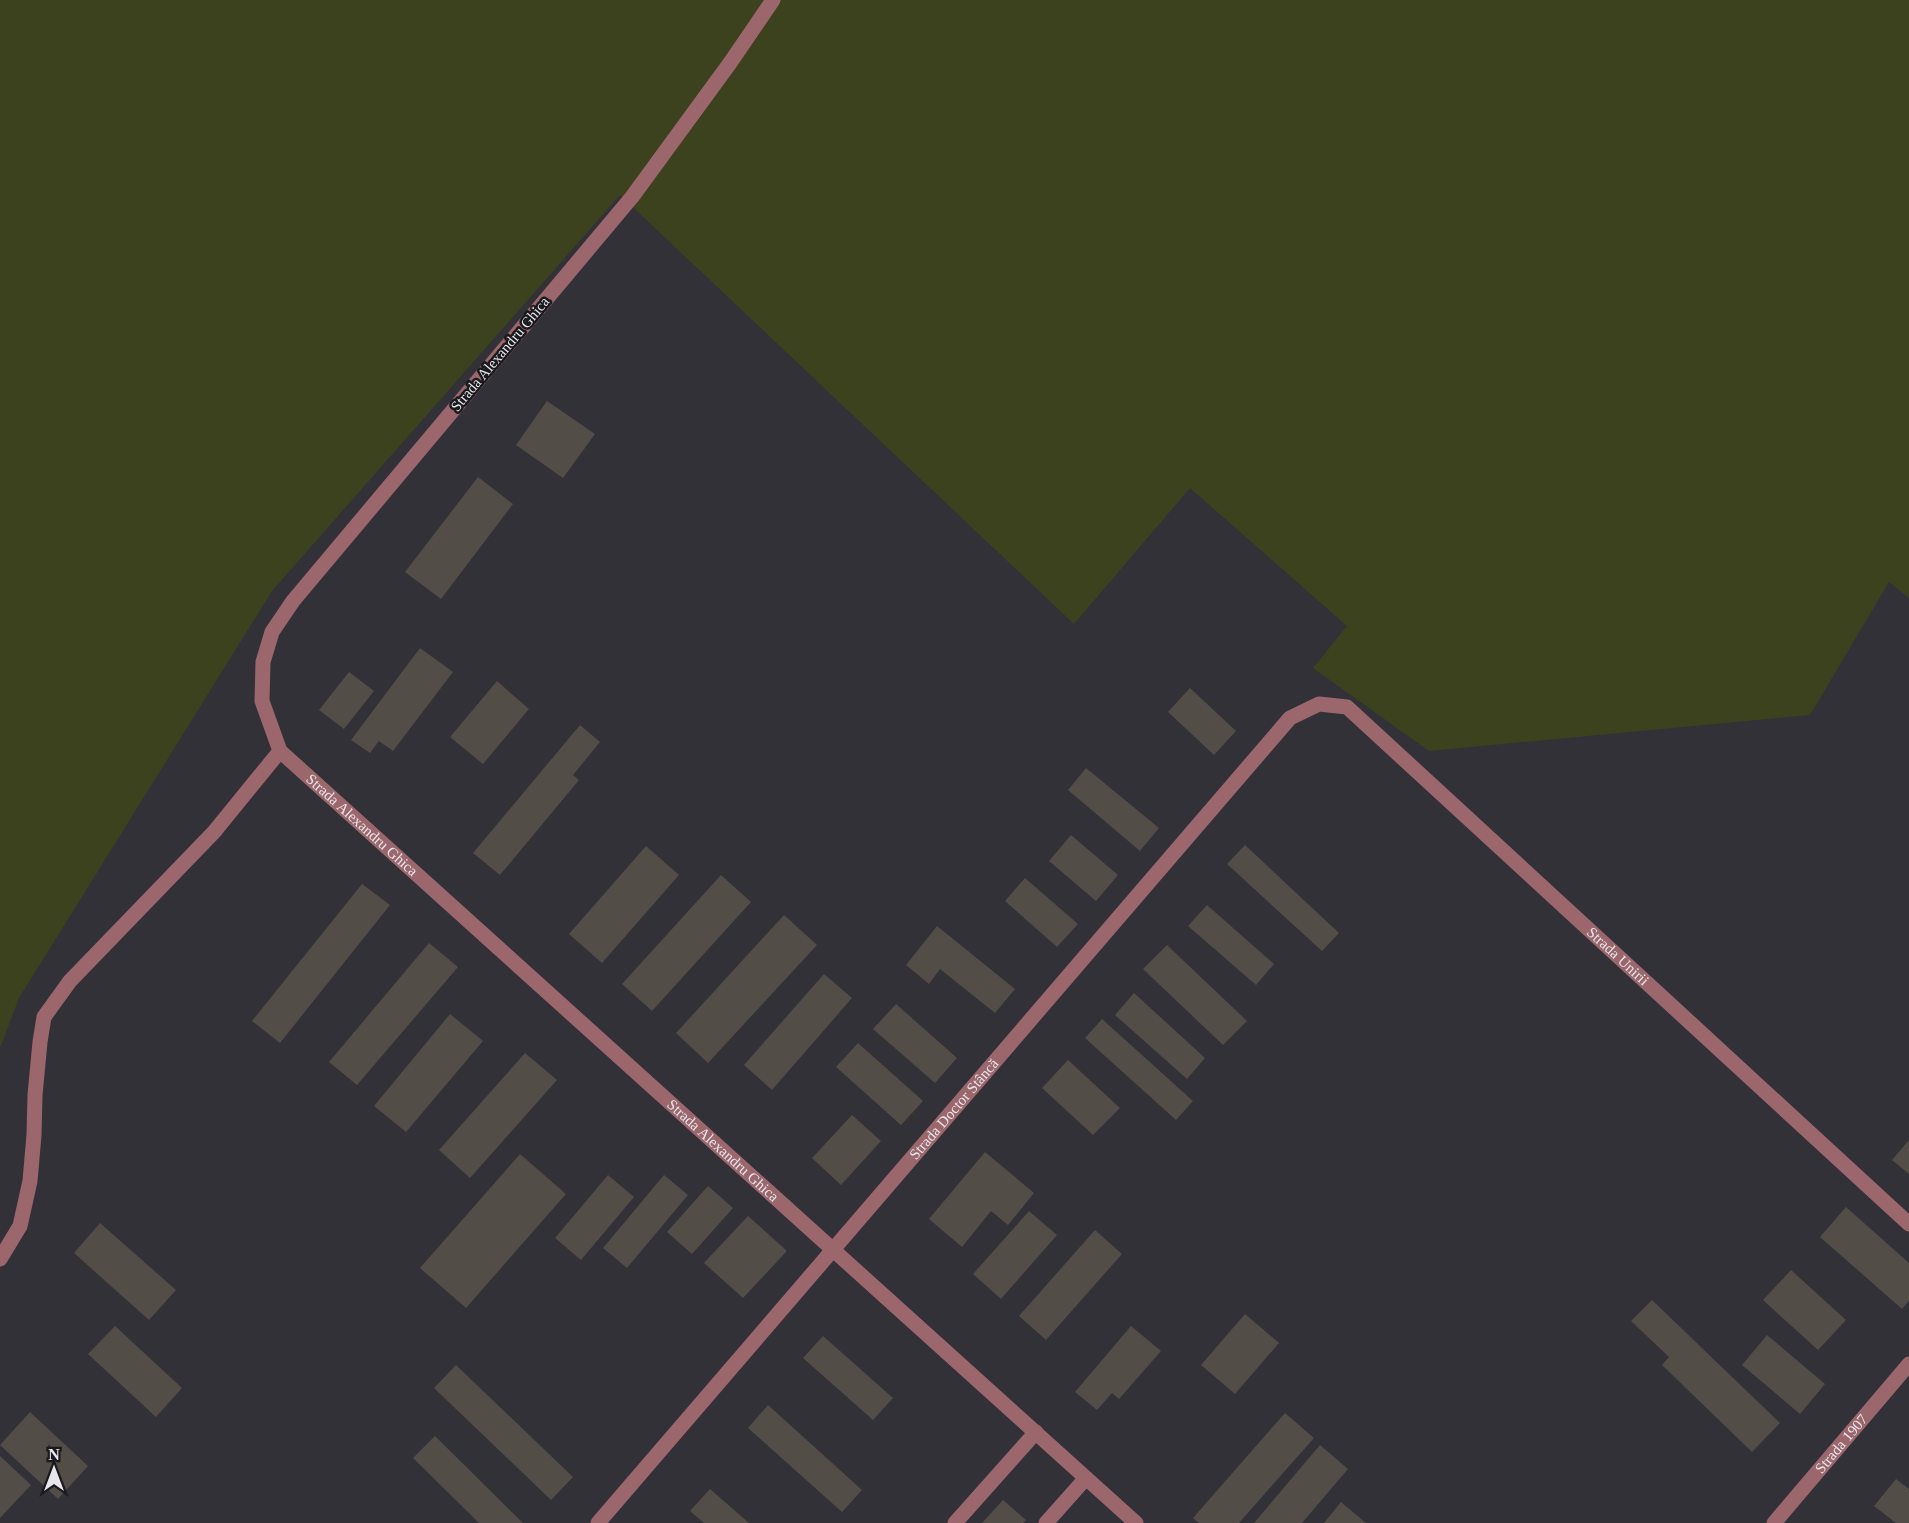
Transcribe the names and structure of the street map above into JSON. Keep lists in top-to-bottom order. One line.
{"streets":{"street":["Strada Alexandru Ghica","Strada Unirii","Strada Doctor Stâncă","Strada 1907"]},"crossings":[["Strada Alexandru Ghica","Strada Doctor Stâncă"],["Strada Unirii","Strada Doctor Stâncă"]],"north":"top"}
